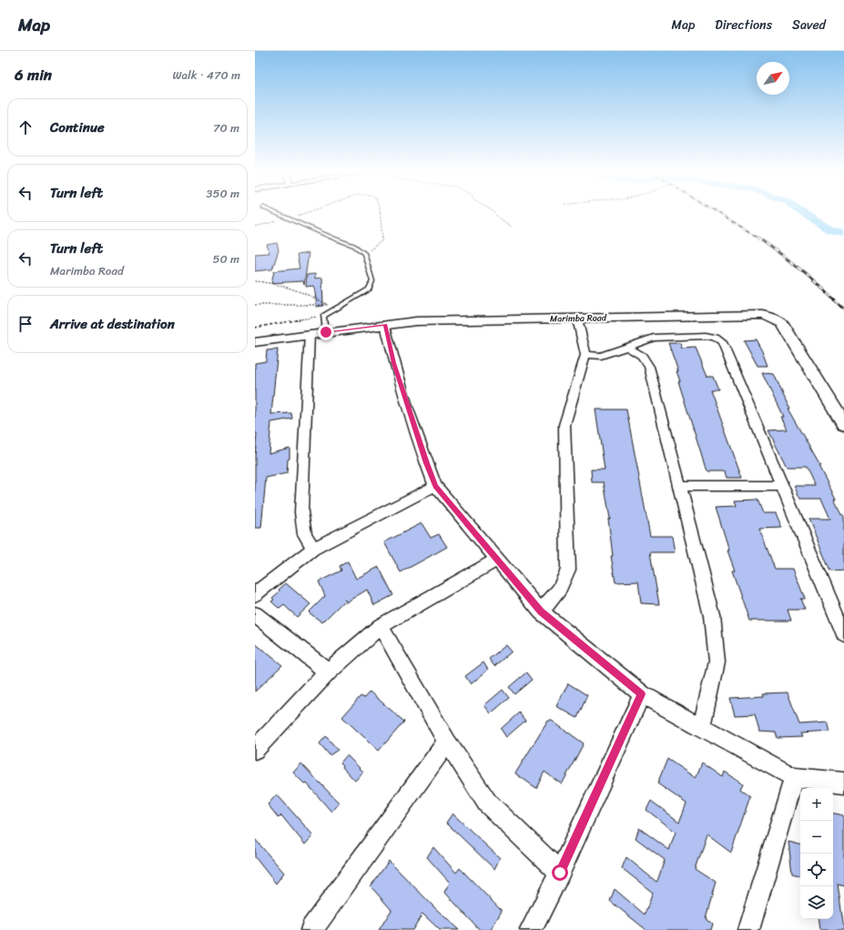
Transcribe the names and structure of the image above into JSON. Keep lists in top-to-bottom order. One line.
{"streets":{"street":["Marimba Road"]},"north":"top right","page":{"header":"Map","nav":["Map","Directions","Saved"],"heading":["6 min","Walk · 470 m"],"list":[["Continue","70 m"],["Turn left","350 m"],["Turn left","Marimba Road","50 m"],"Arrive at destination"],"map_buttons":["+","−"]}}
